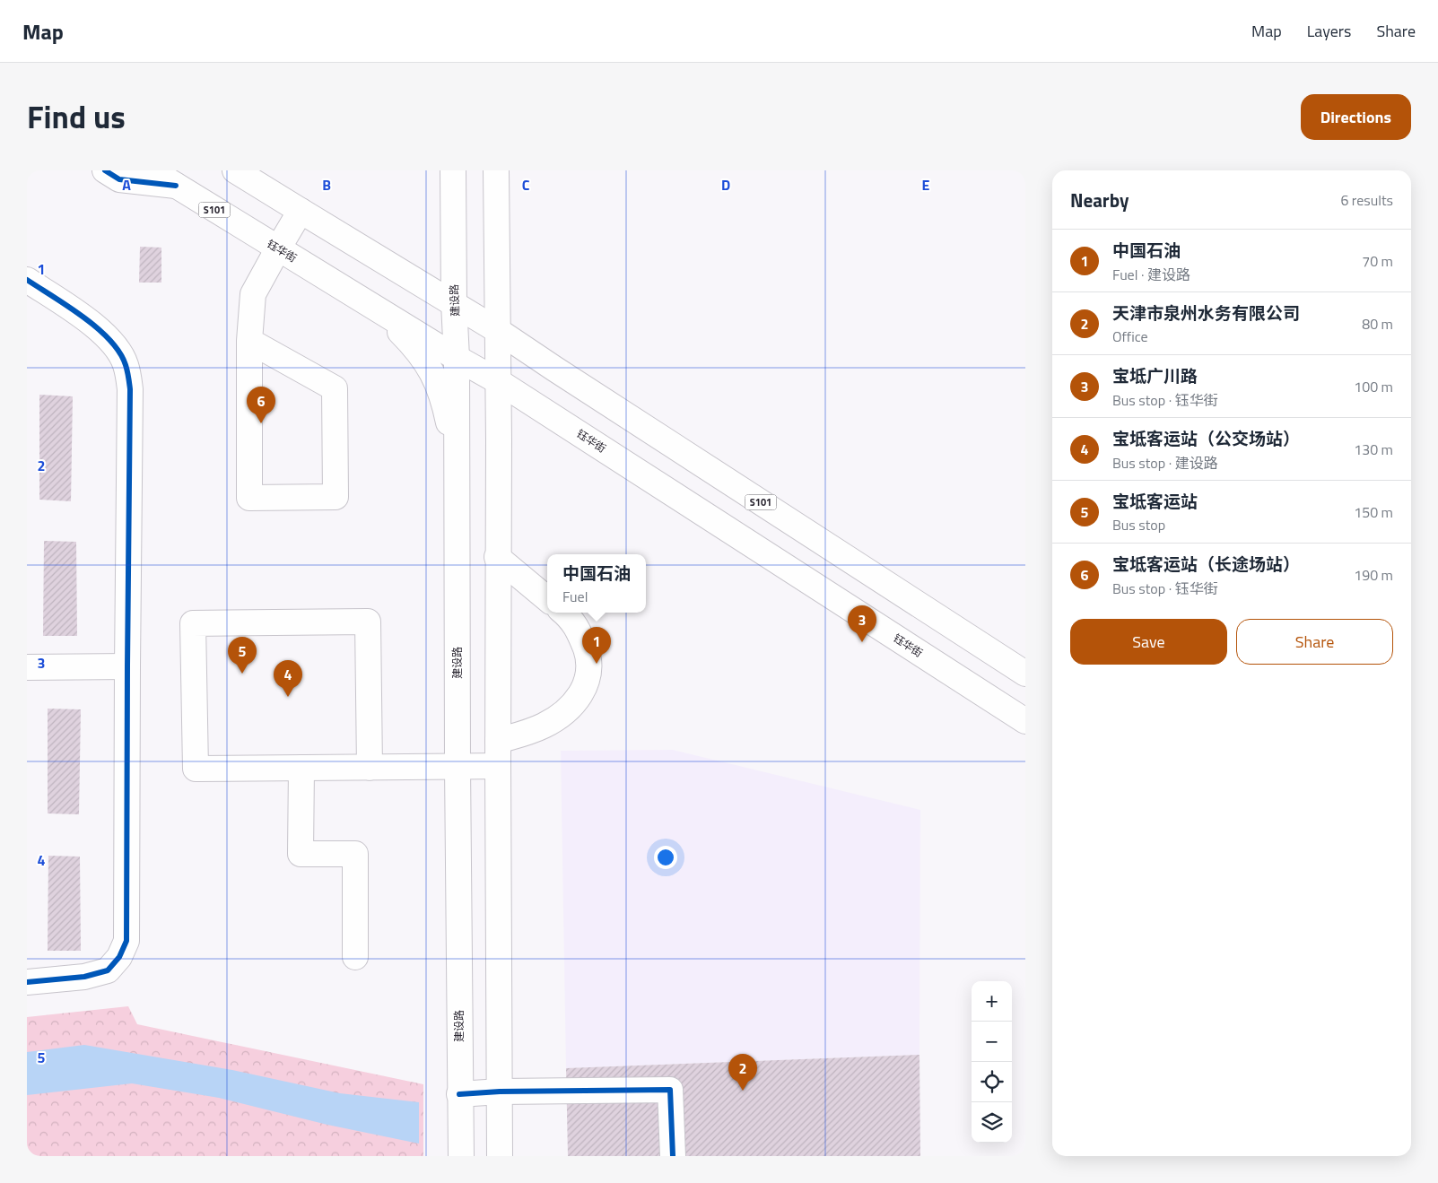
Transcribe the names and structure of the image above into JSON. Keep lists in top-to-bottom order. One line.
{"streets":{"main road":["S101","钰华街","建设路"]},"crossings":[["S101","建设路"],["钰华街","建设路"]],"page":{"header":"Map","nav":["Map","Layers","Share"],"title":"Find us","buttons":["Directions",["Save","Share"]],"heading":["Nearby","6 results"],"list":[{"mark":"1","name":"中国石油","note":"Fuel · 建设路","value":"70 m"},{"mark":"2","name":"天津市泉州水务有限公司","note":"Office","value":"80 m"},{"mark":"3","name":"宝坻广川路","note":"Bus stop · 钰华街","value":"100 m"},{"mark":"4","name":"宝坻客运站（公交场站）","note":"Bus stop · 建设路","value":"130 m"},{"mark":"5","name":"宝坻客运站","note":"Bus stop","value":"150 m"},{"mark":"6","name":"宝坻客运站（长途场站）","note":"Bus stop · 钰华街","value":"190 m"}],"pins":["6","3","1","5","4","2"],"popup":["中国石油","Fuel"],"map_buttons":["+","−"]},"grid":{"columns":["A","B","C","D","E"],"rows":["1","2","3","4","5"]}}
